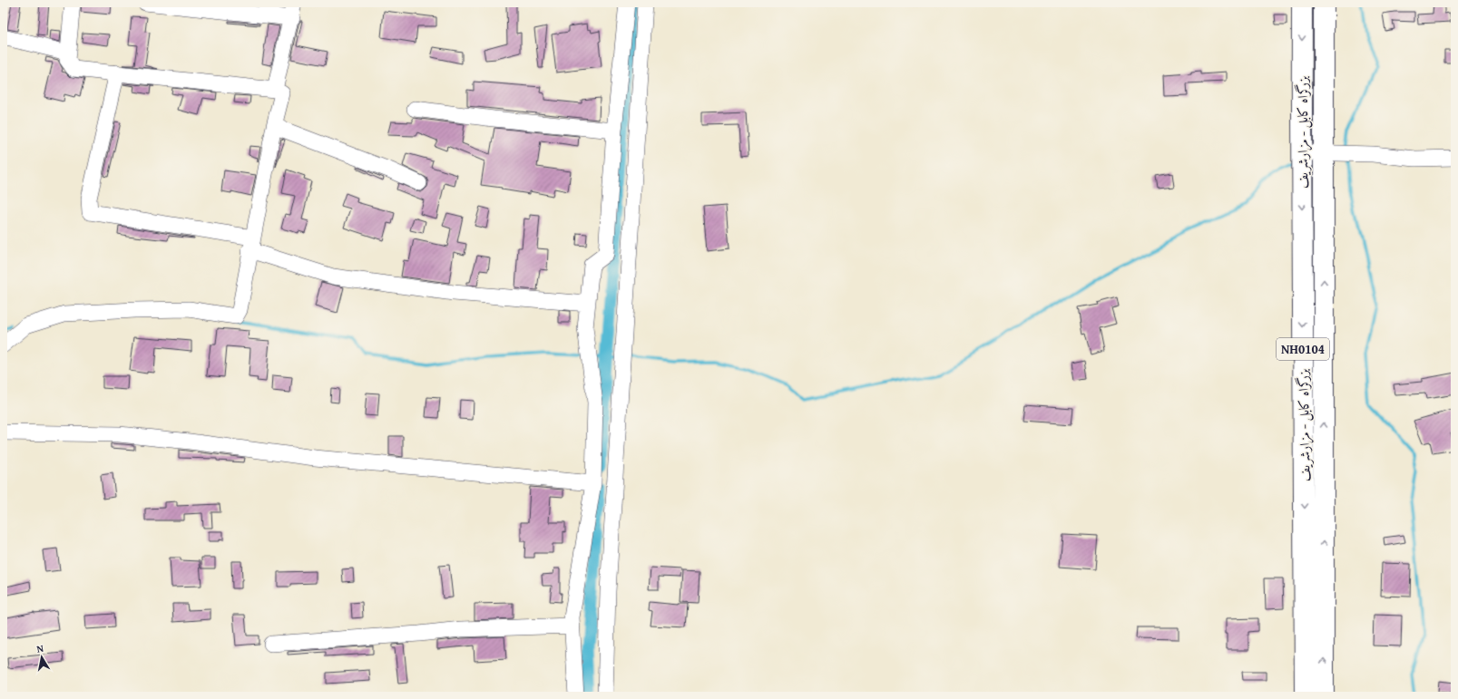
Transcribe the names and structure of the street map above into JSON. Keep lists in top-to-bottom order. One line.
{"streets":{"highway":["بزرگراه کابل - مزارشریف","NH0104"]},"north":"top"}
